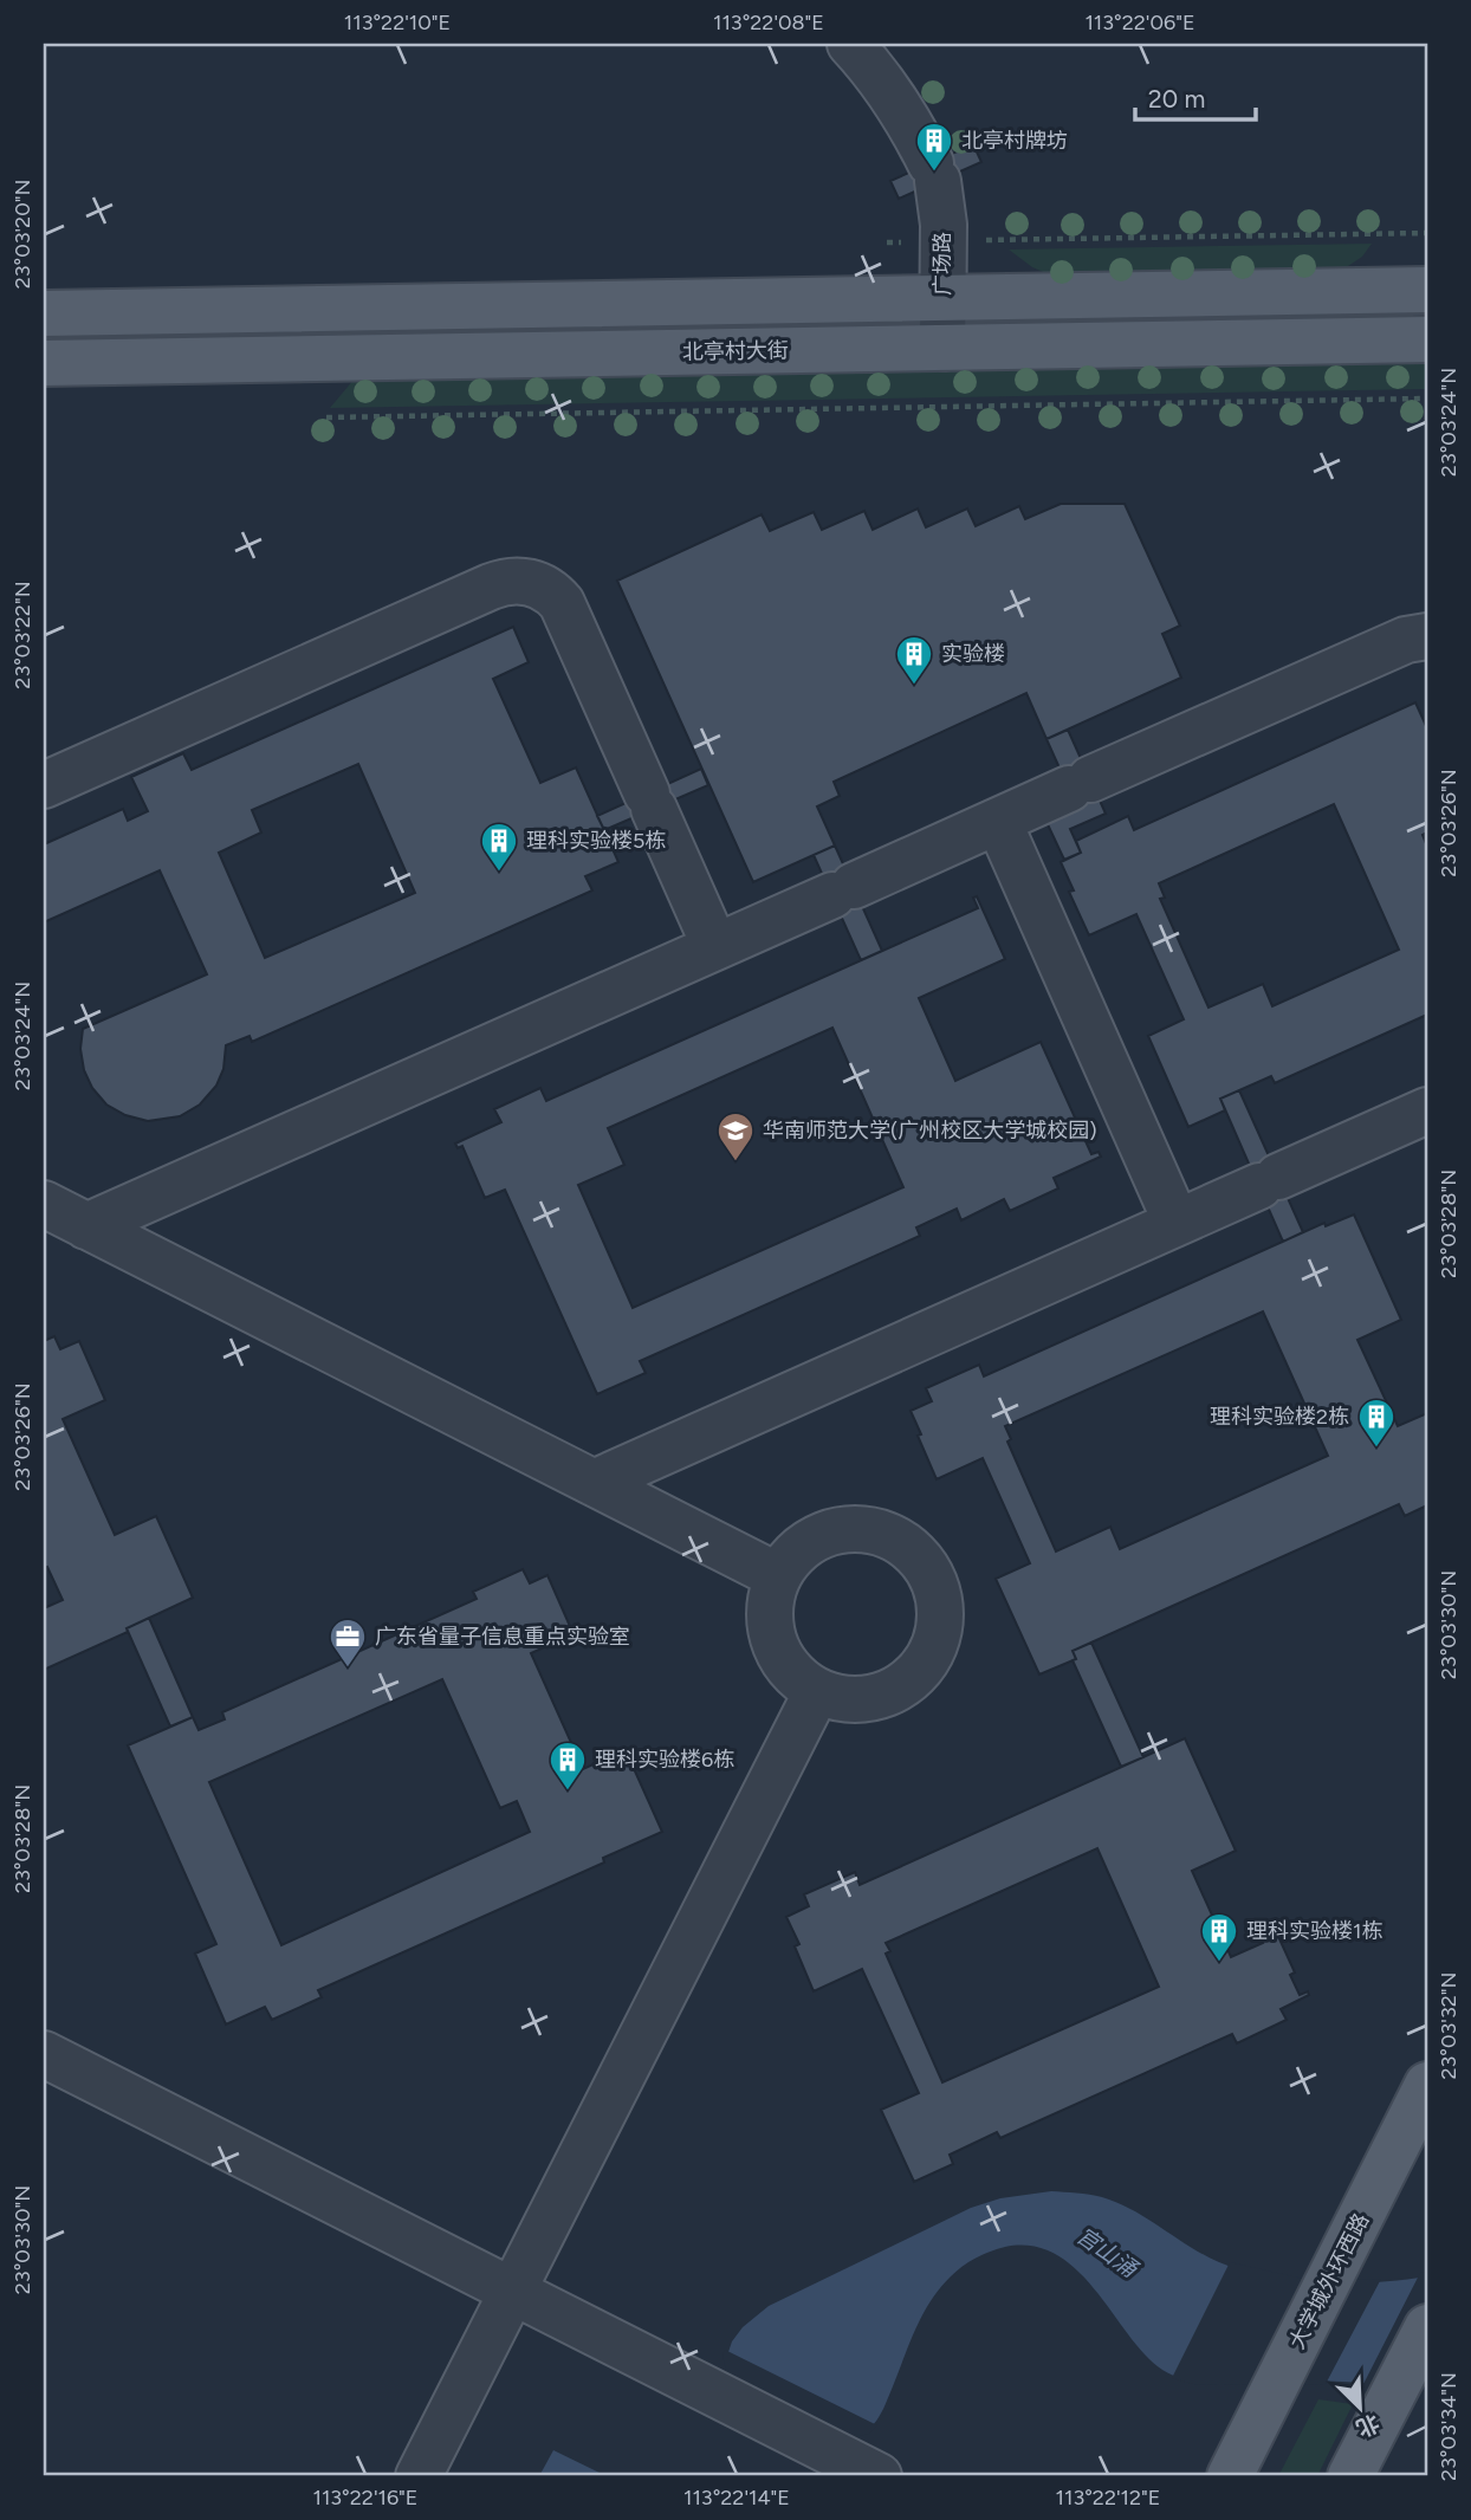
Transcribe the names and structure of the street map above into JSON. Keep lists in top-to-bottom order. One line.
{"streets":{"main road":["北亭村大街","大学城外环西路"],"street":["广场路"]},"crossings":[["广场路","北亭村大街"]],"water":["官山涌"],"places":{"building":["北亭村牌坊","实验楼","理科实验楼5栋","理科实验楼2栋","理科实验楼6栋","理科实验楼1栋"],"school or university":["华南师范大学(广州校区大学城校园)"],"office":["广东省量子信息重点实验室"]},"scale_bar":"20 m","north":"bottom right","coordinates":["113°22'10\"E","113°22'08\"E","113°22'06\"E","23°03'20\"N","23°03'24\"N","23°03'22\"N","23°03'26\"N","23°03'28\"N","23°03'30\"N","23°03'32\"N","23°03'34\"N","113°22'16\"E","113°22'14\"E","113°22'12\"E"]}
